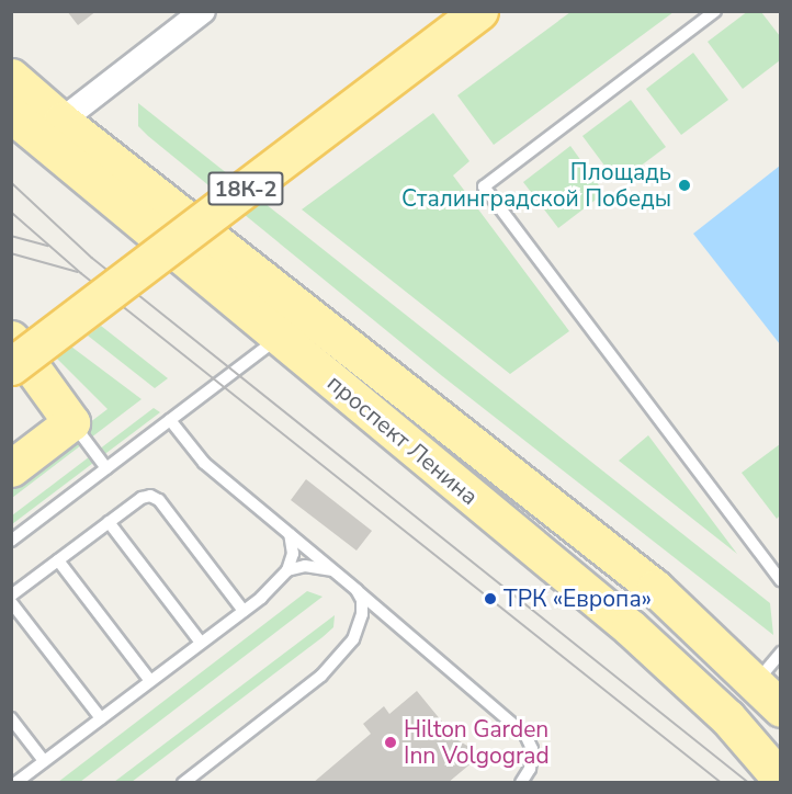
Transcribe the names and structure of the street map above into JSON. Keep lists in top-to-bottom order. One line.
{"streets":{"main road":["18К-2","проспект Ленина"]},"places":["Площадь Сталинградской Победы","ТРК «Европа»","Hilton Garden Inn Volgograd"]}
